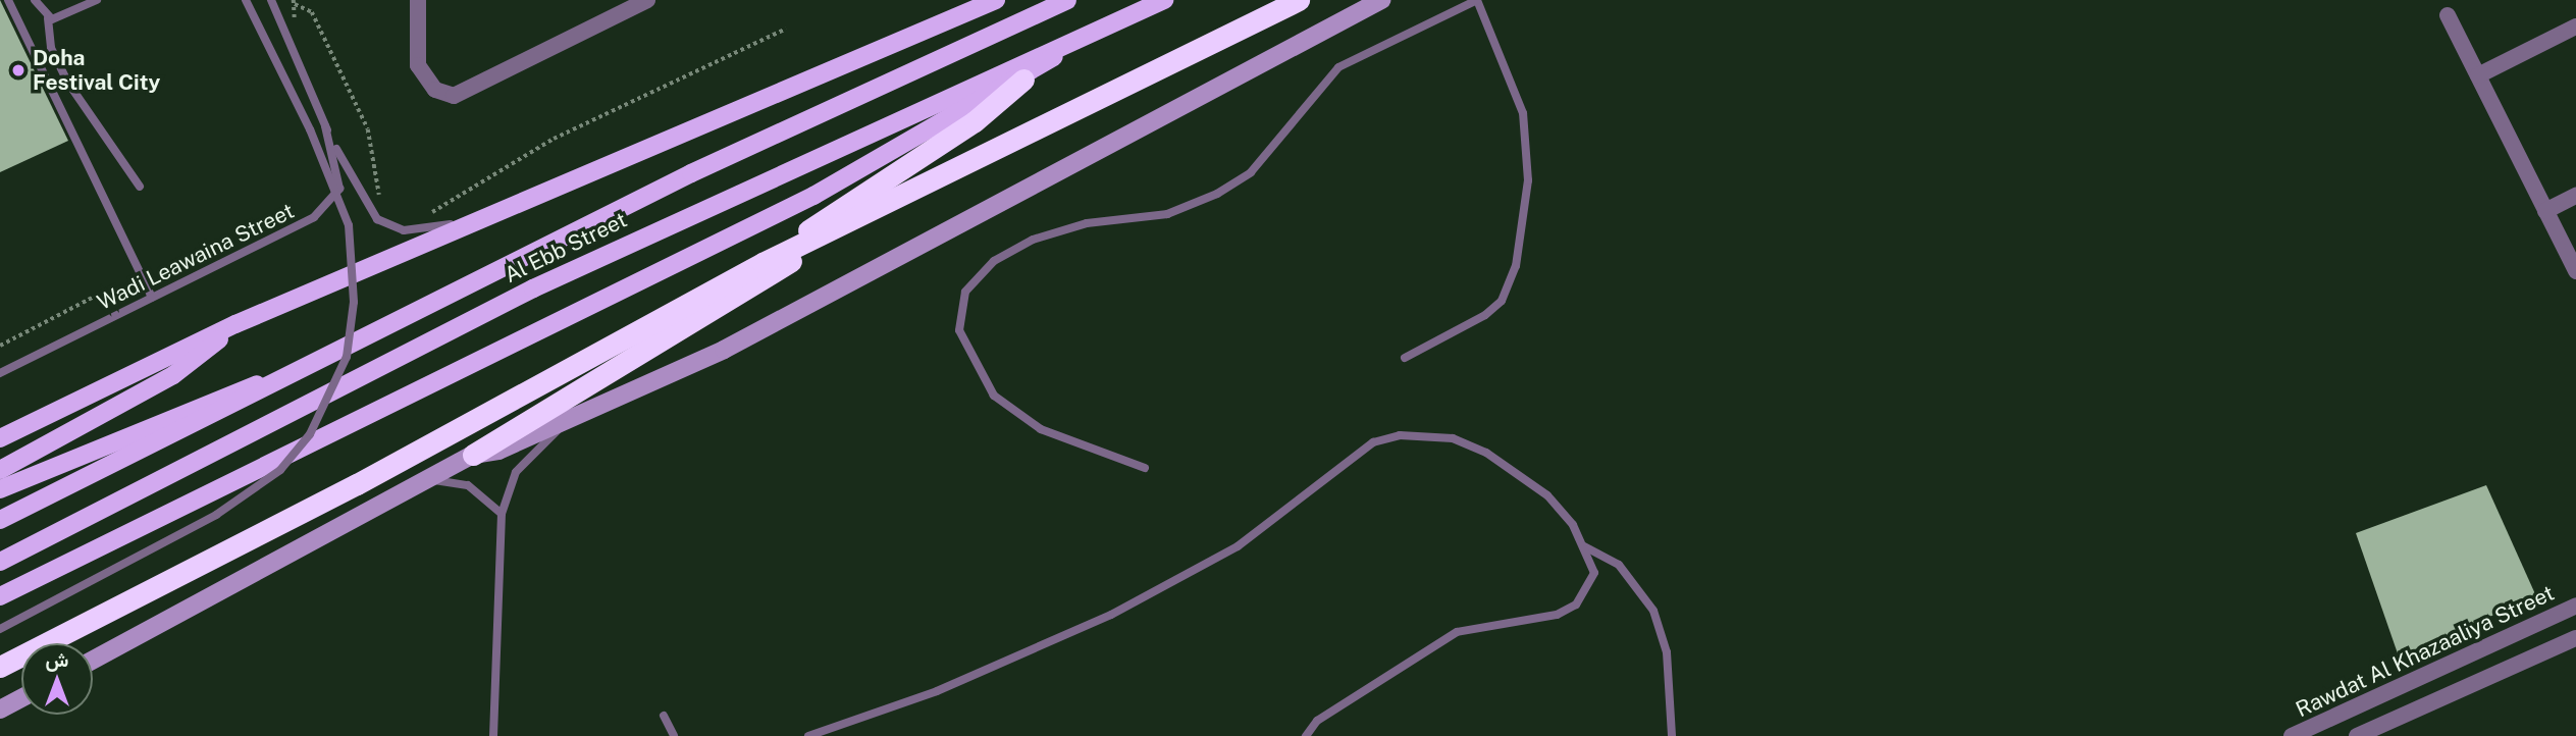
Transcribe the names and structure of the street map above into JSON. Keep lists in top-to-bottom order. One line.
{"streets":{"main road":["Al Ebb Street"],"street":["Rawdat Al Khazaaliya Street"],"lane":["Wadi Leawaina Street"]},"places":["Doha Festival City"],"north":"top"}
